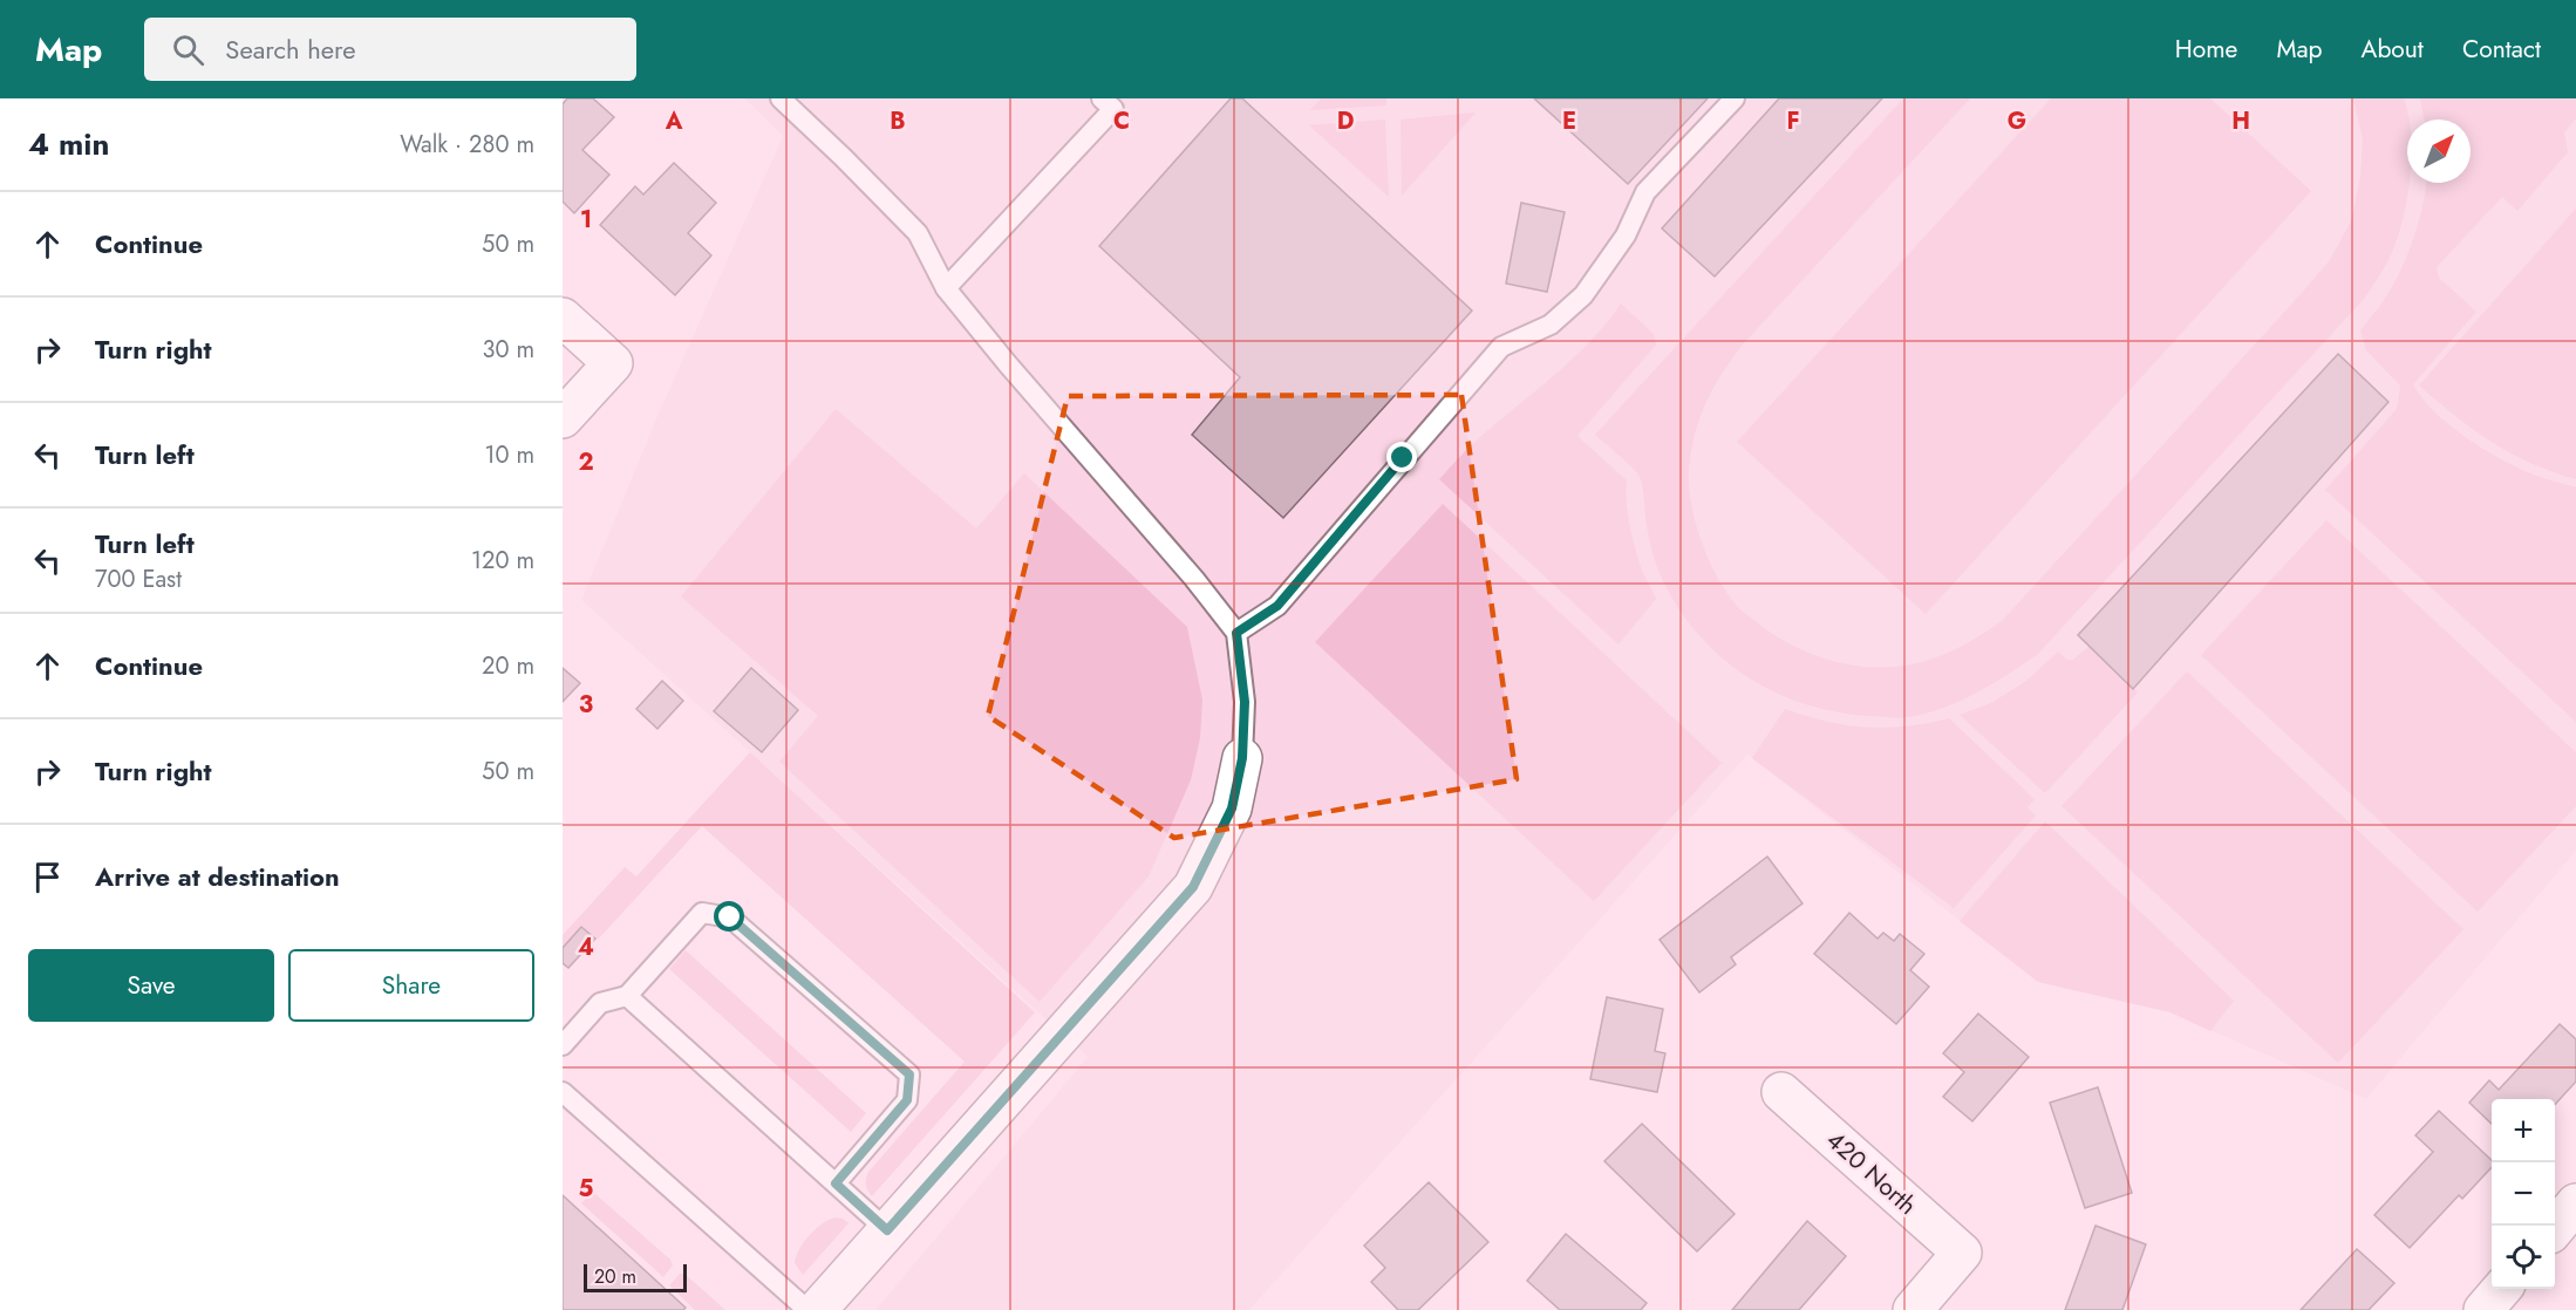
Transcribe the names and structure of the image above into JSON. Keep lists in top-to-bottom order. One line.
{"streets":{"street":["420 North"]},"scale_bar":"20 m","north":"top right","page":{"header":"Map","search":"Search here","nav":["Home","Map","About","Contact"],"heading":["4 min","Walk · 280 m"],"list":[["Continue","50 m"],["Turn right","30 m"],["Turn left","10 m"],["Turn left","700 East","120 m"],["Continue","20 m"],["Turn right","50 m"],"Arrive at destination"],"buttons":["Save","Share"],"map_buttons":["+","−"],"scale":"20 m"},"grid":{"columns":["A","B","C","D","E","F","G","H"],"rows":["1","2","3","4","5"]}}
